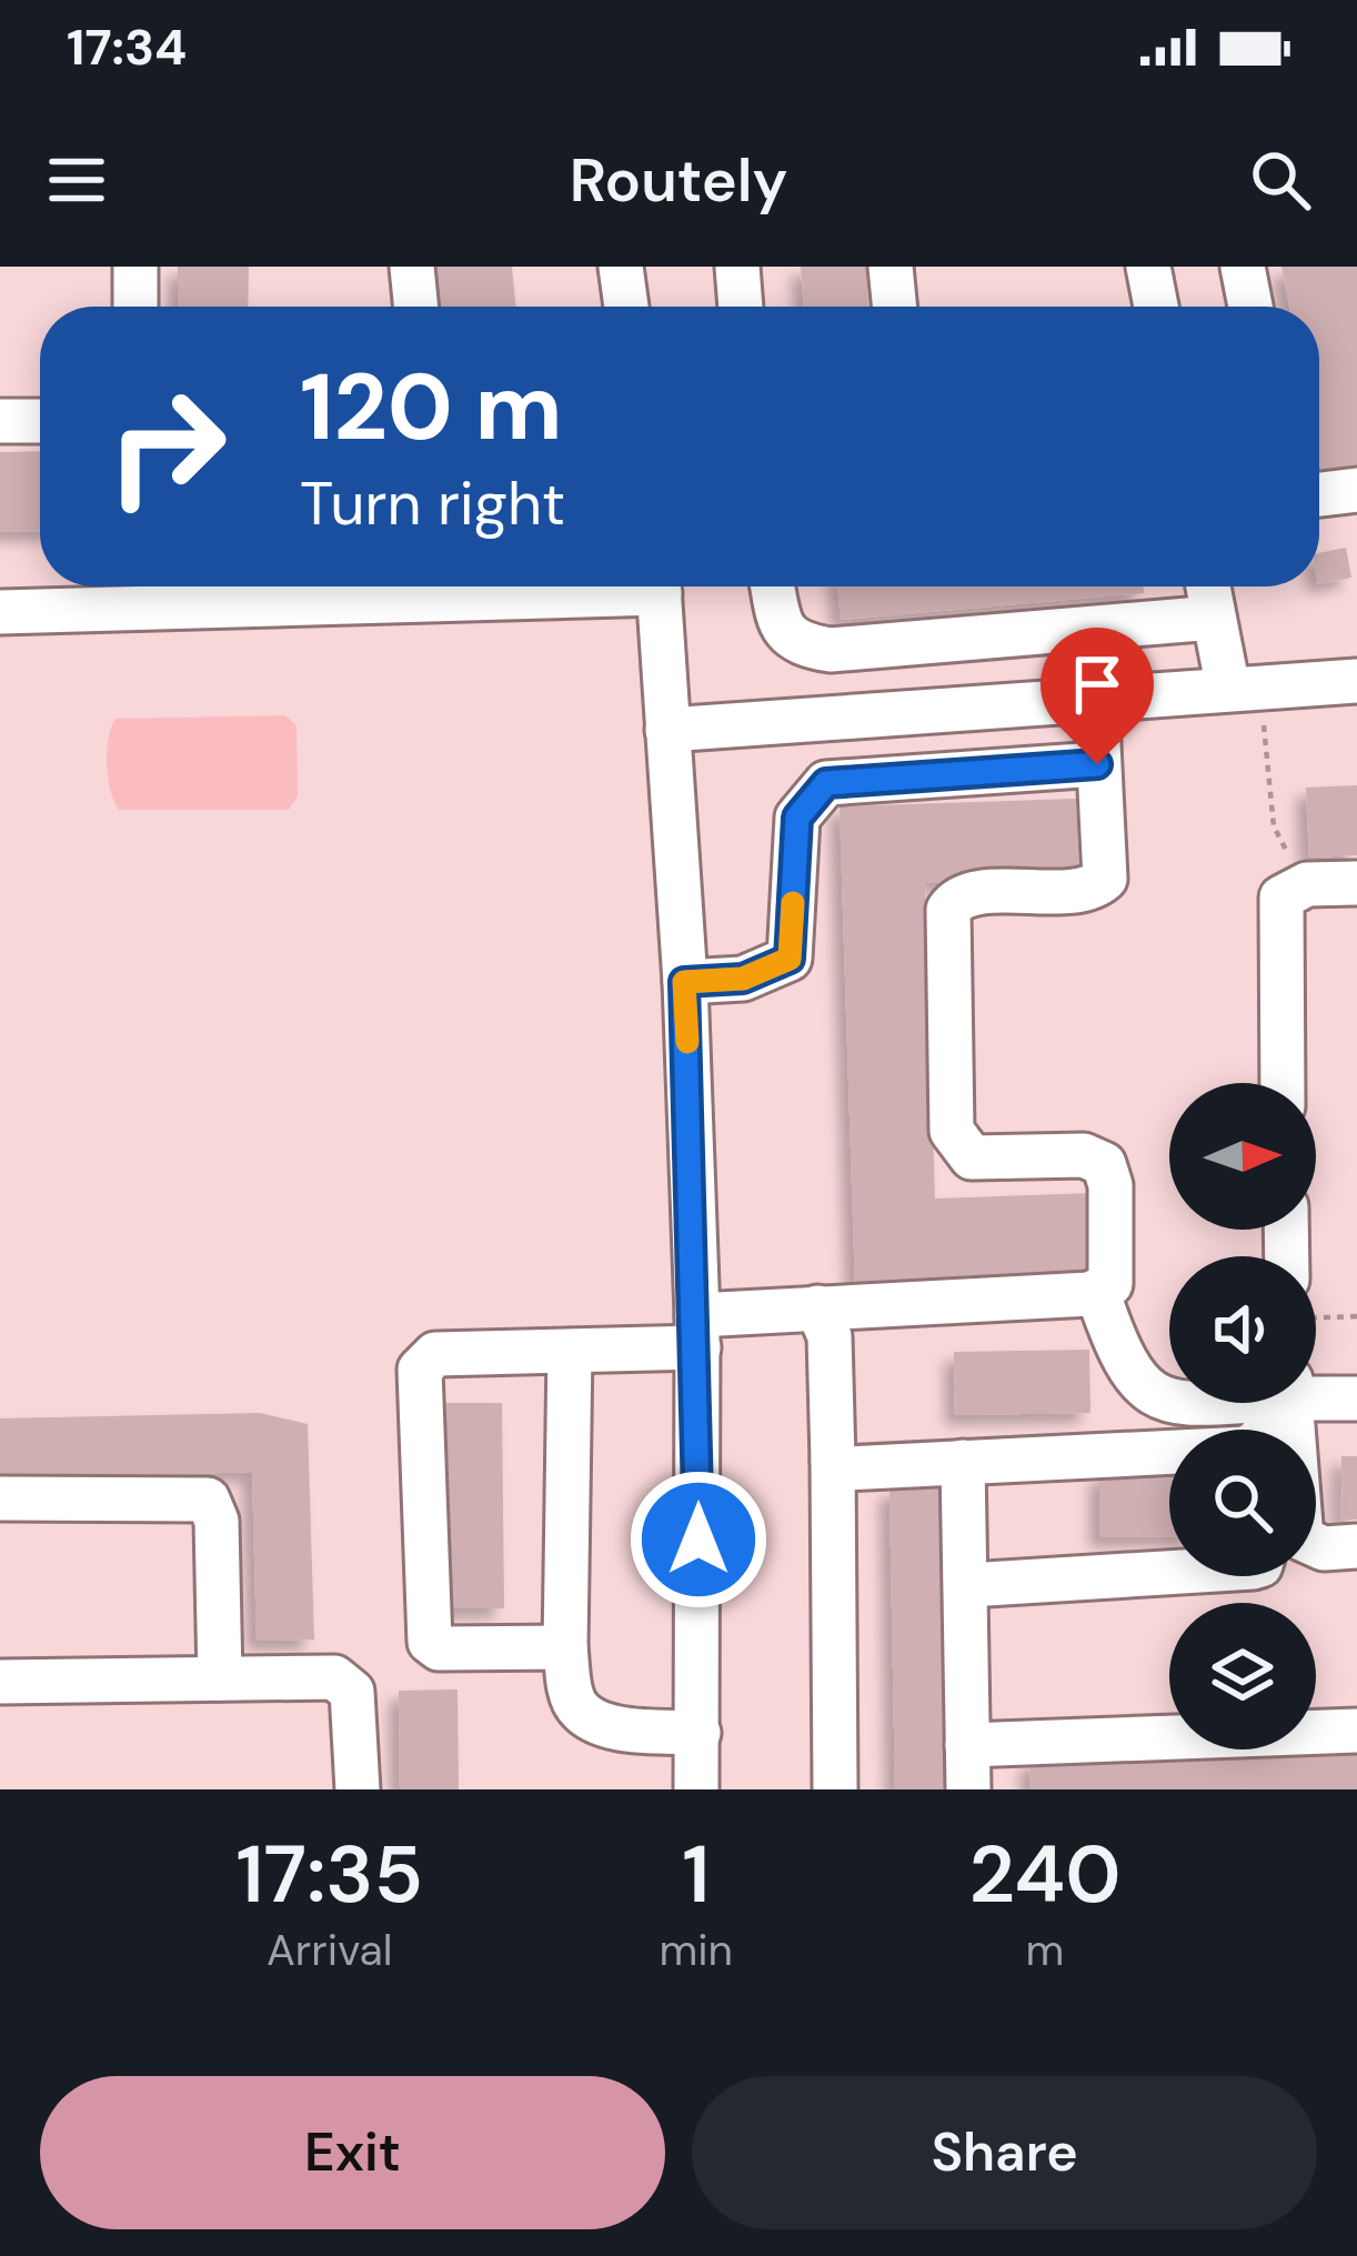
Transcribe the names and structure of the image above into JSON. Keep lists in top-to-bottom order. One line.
{"north":"right","page":{"status":"17:34","header":"Routely","turn":["120 m","Turn right"],"eta":["17:35","Arrival","1","min","240","m"],"buttons":["Exit","Share"]}}
